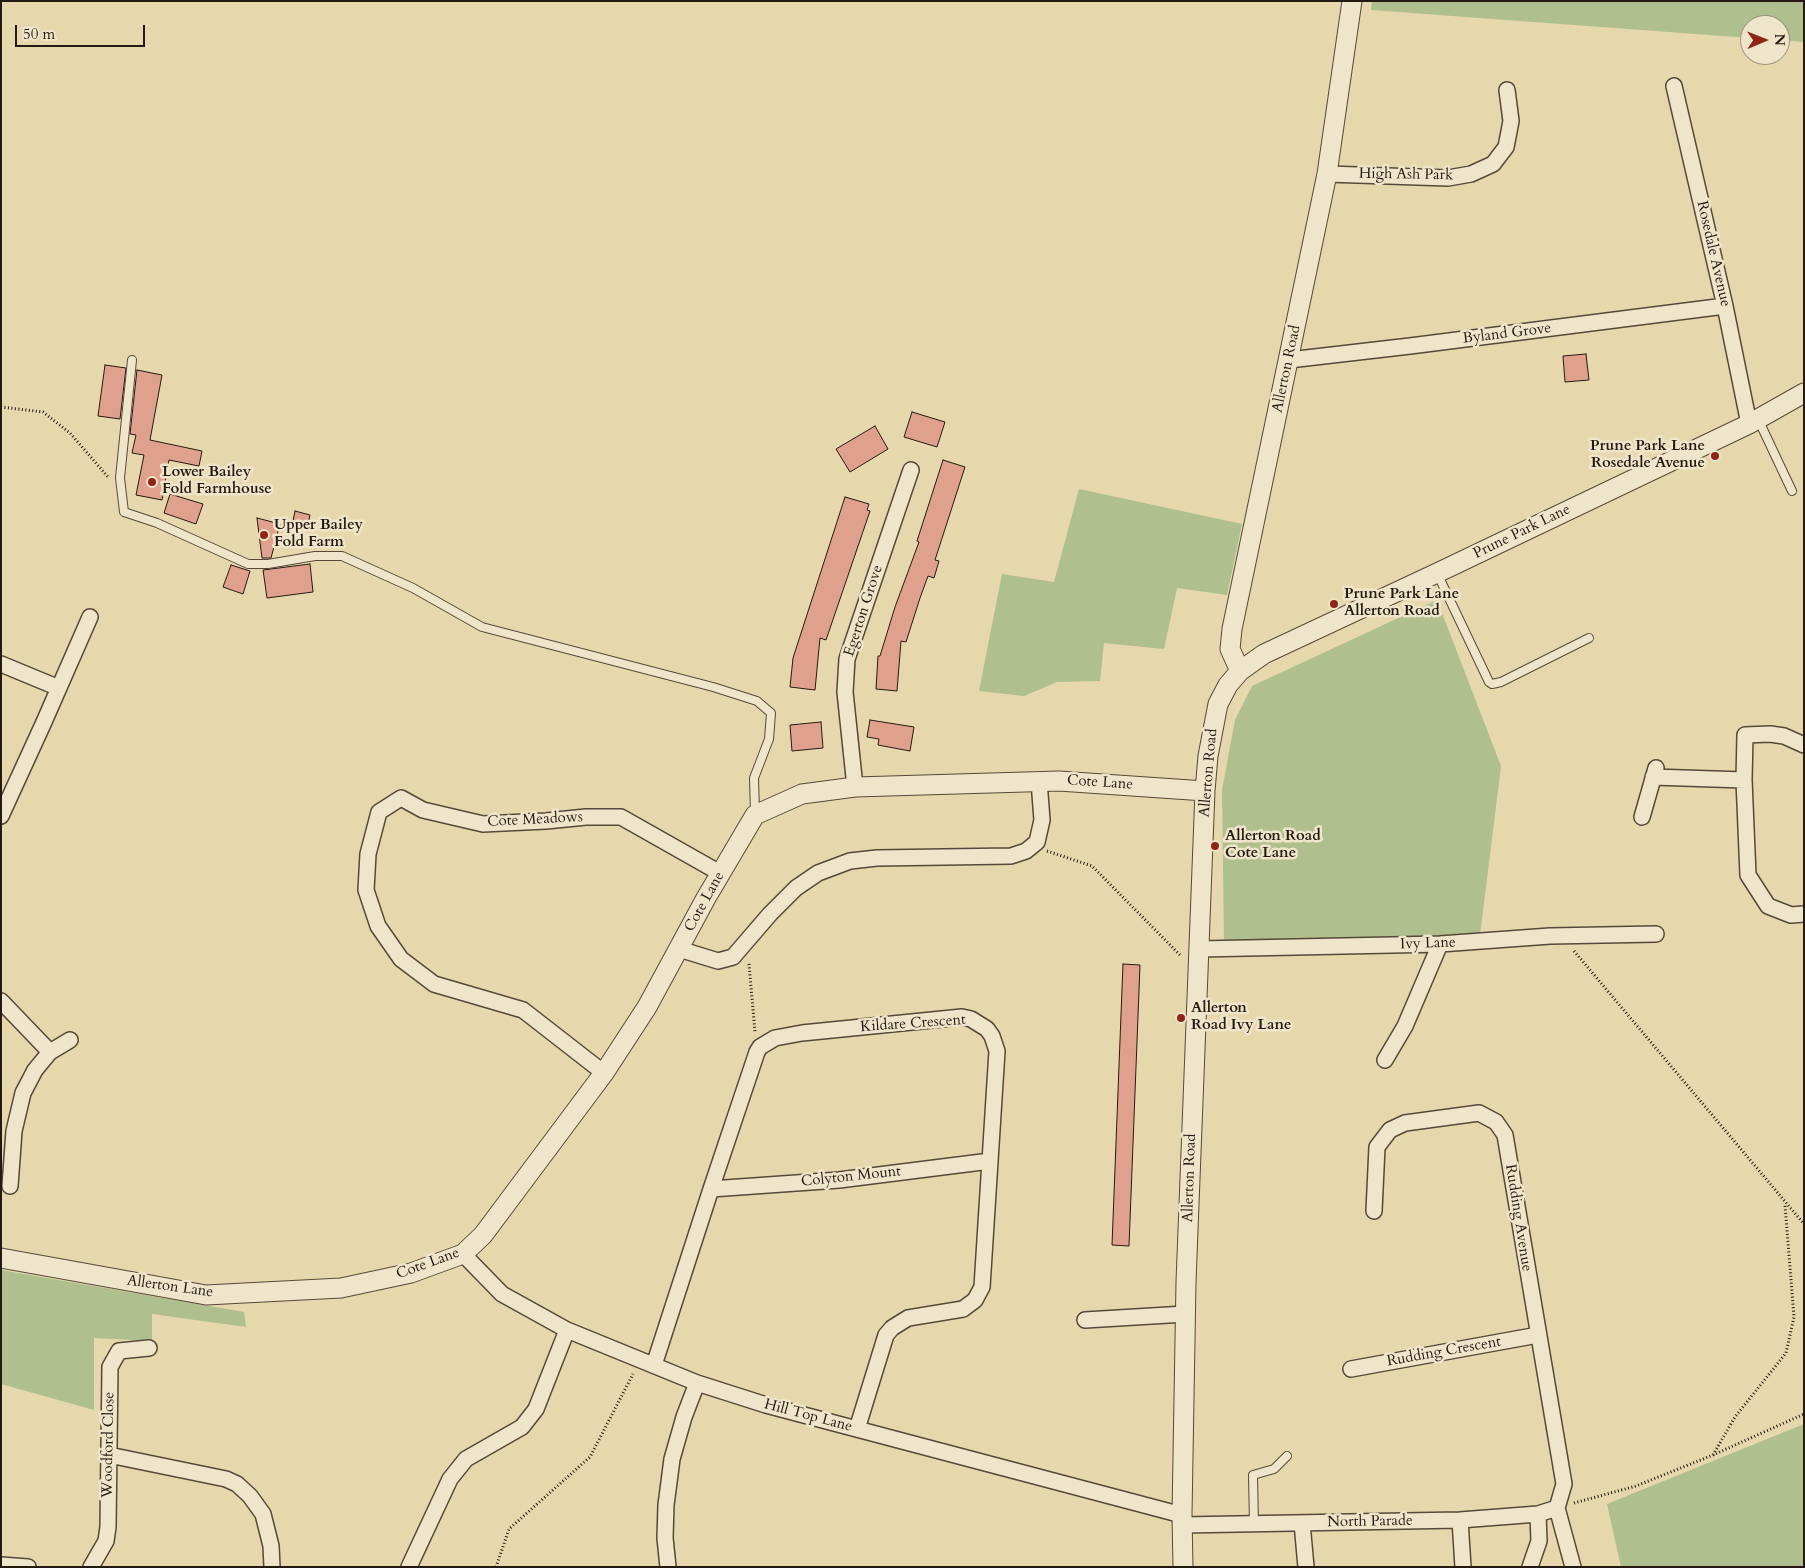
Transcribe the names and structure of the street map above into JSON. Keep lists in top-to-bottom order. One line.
{"streets":{"street":["High Ash Park","Rosedale Avenue","Byland Grove","Allerton Road","Prune Park Lane","Egerton Grove","Cote Lane","Cote Meadows","Ivy Lane","Kildare Crescent","Colyton Mount","Rudding Avenue","Allerton Lane","Rudding Crescent","Hill Top Lane","Woodford Close","North Parade"]},"crossings":[["High Ash Park","Allerton Road"],["Rosedale Avenue","Byland Grove"],["Rosedale Avenue","Prune Park Lane"],["Byland Grove","Allerton Road"],["Allerton Road","Prune Park Lane"],["Allerton Road","Cote Lane"],["Allerton Road","Ivy Lane"],["Allerton Road","Hill Top Lane"],["Allerton Road","North Parade"],["Egerton Grove","Cote Lane"],["Cote Lane","Cote Meadows"],["Cote Lane","Allerton Lane"],["Cote Lane","Hill Top Lane"],["Kildare Crescent","Colyton Mount"],["Kildare Crescent","Hill Top Lane"],["Rudding Avenue","Rudding Crescent"],["Rudding Avenue","North Parade"],["Hill Top Lane","North Parade"]],"places":["Prune Park Lane Rosedale Avenue","Lower Bailey Fold Farmhouse","Upper Bailey Fold Farm","Prune Park Lane Allerton Road","Allerton Road Cote Lane","Allerton Road Ivy Lane"],"scale_bar":"50 m","north":"right"}
